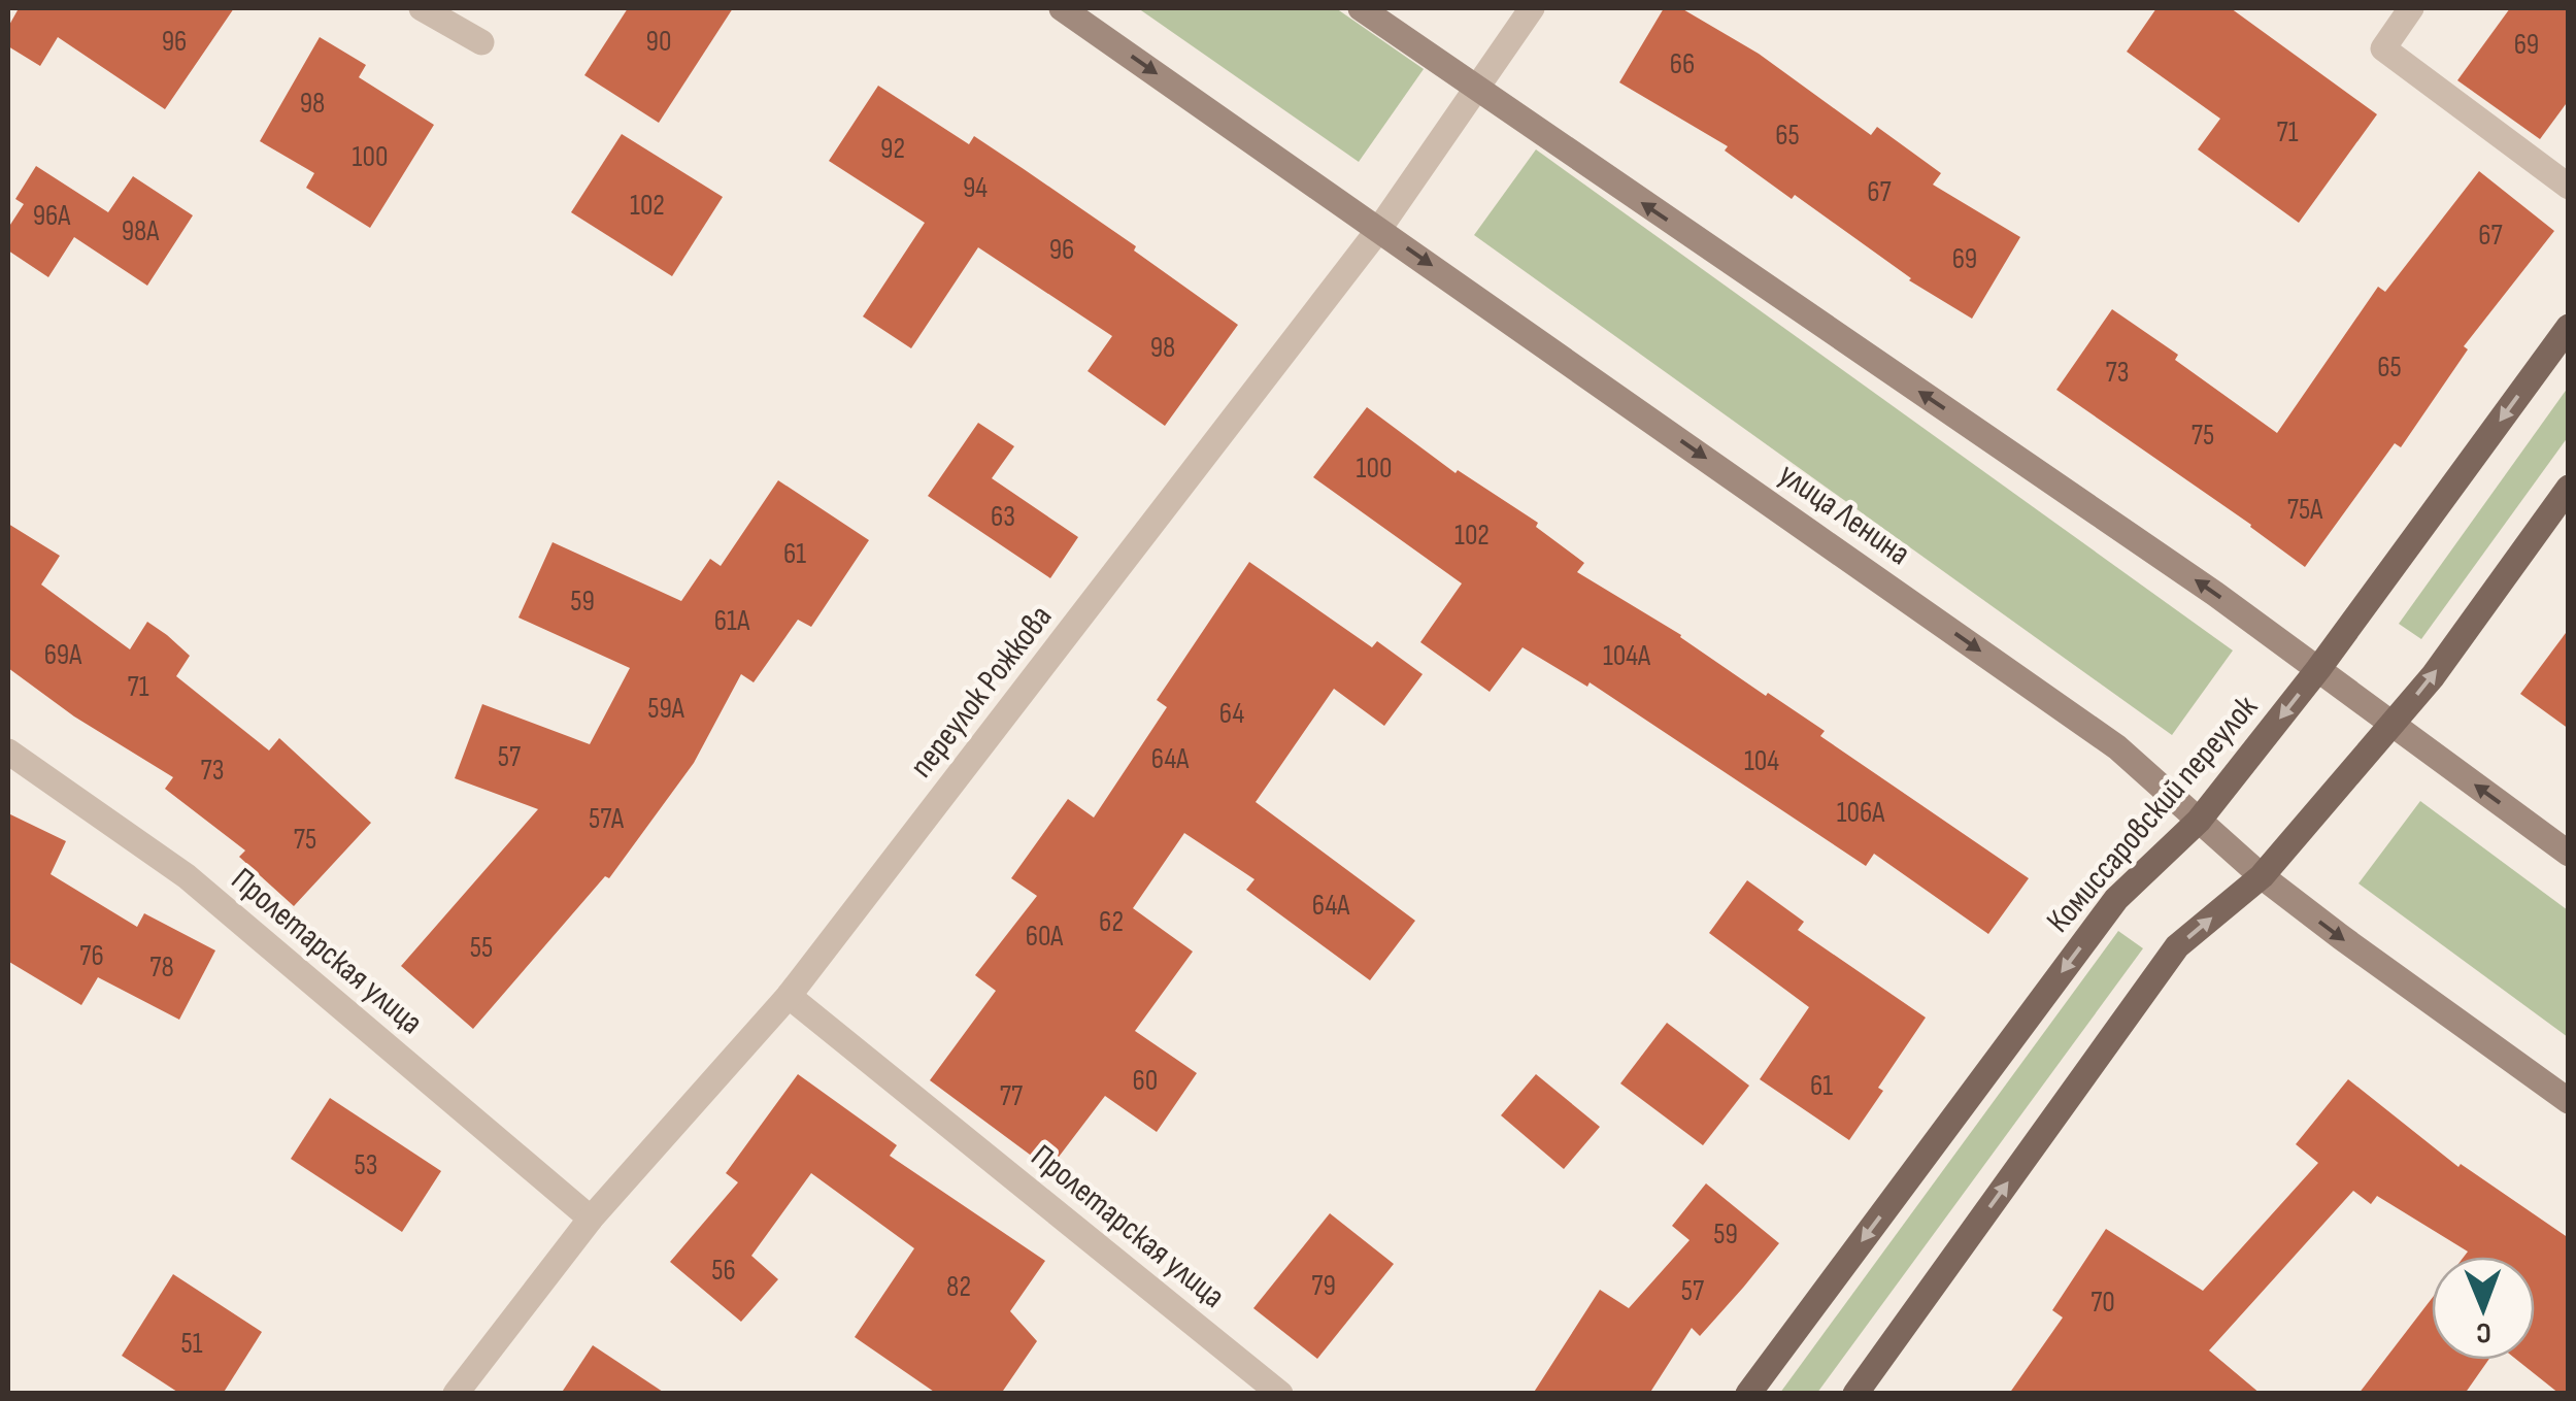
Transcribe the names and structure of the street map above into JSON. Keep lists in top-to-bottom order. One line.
{"streets":{"main road":["улица Ленина","Комиссаровский переулок"],"street":["переулок Рожкова","Пролетарская улица"]},"crossings":[["улица Ленина","переулок Рожкова"],["улица Ленина","Комиссаровский переулок"],["переулок Рожкова","Пролетарская улица"]],"house_numbers":["96","90","69","66","98","71","65","92","100","94","67","102","96А","98А","67","96","69","98","65","73","75","100","75А","63","102","61","59","61А","69А","104А","71","59А","64","57","64А","104","73","106А","57А","75","64А","62","60А","55","76","78","60","61","77","53","59","56","79","82","57","70","51"],"north":"bottom"}
